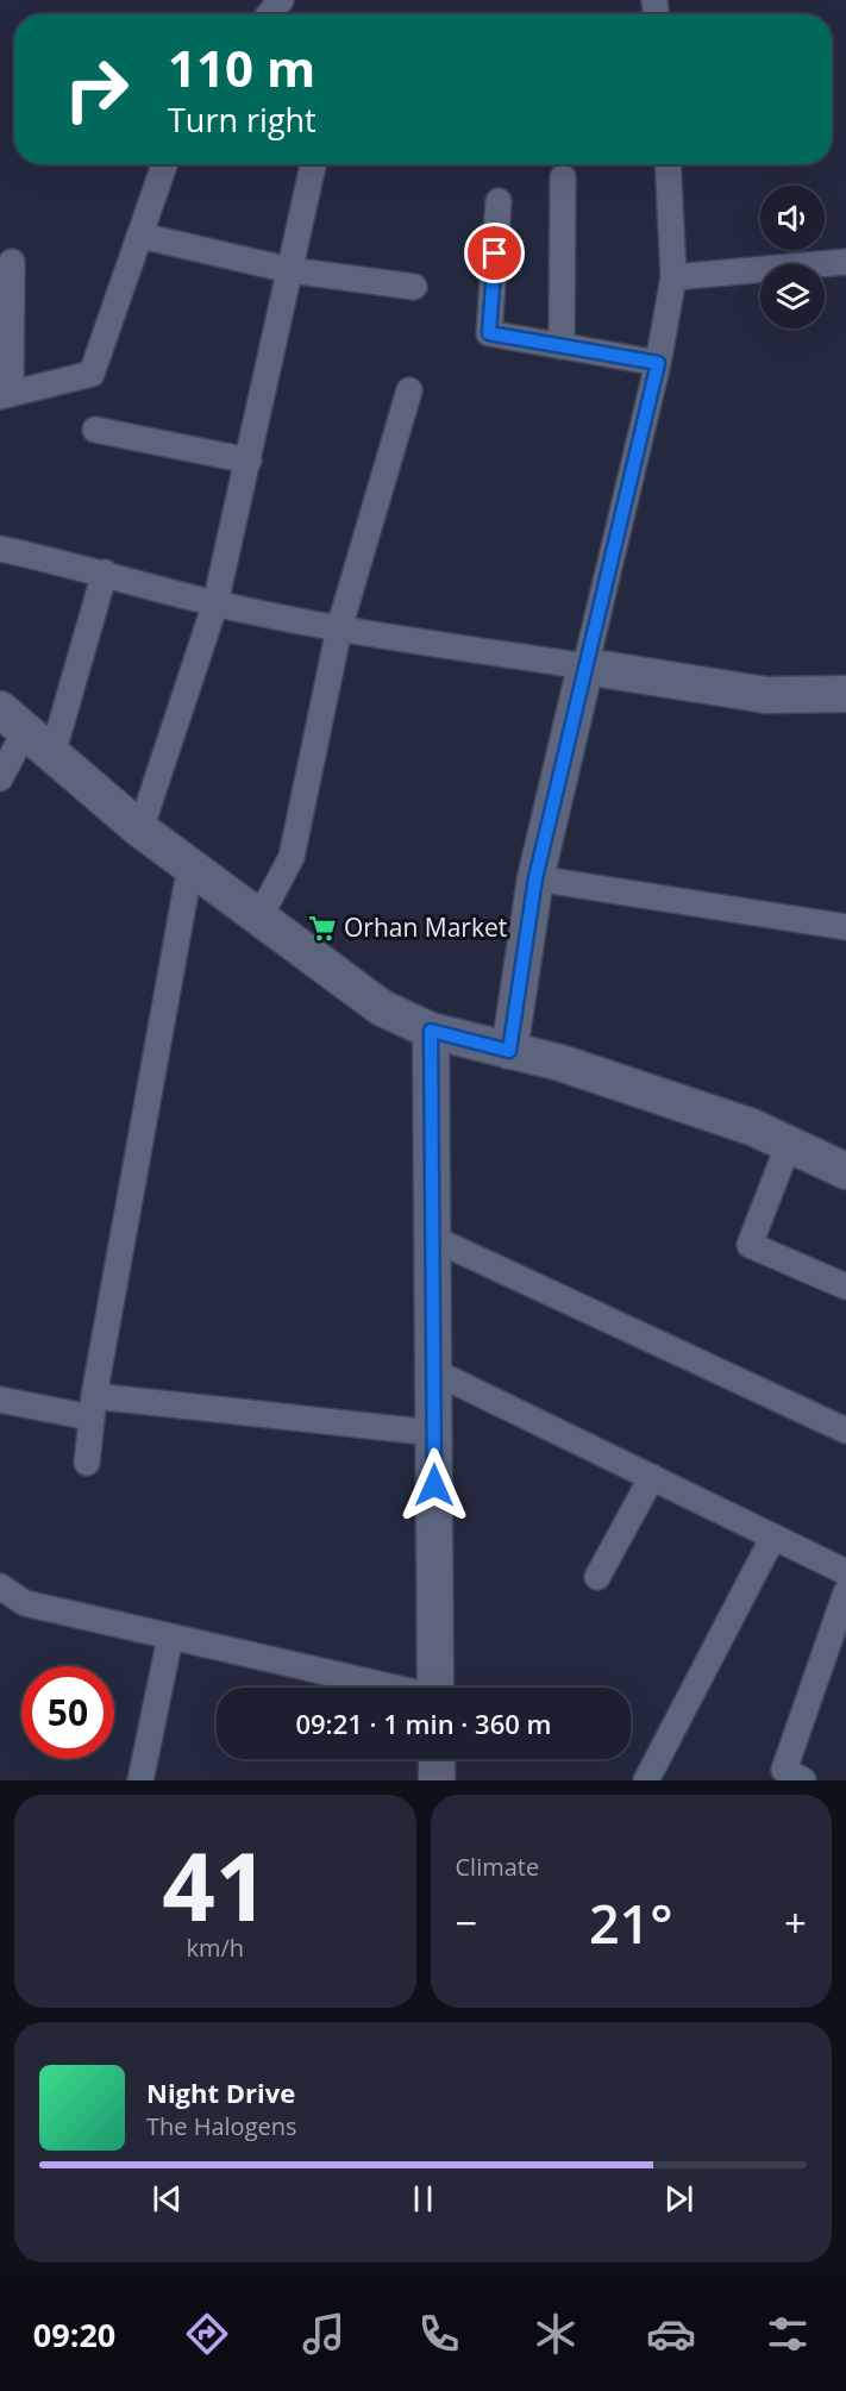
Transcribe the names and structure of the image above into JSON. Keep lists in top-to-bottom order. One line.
{"places":{"supermarket":["Orhan Market"]},"page":{"turn":["110 m","Turn right"],"limit":"50","trip":"09:21 · 1 min · 360 m","tile":[["41","km/h"],"Climate"],"heat":["−","21°","+"],"song":["Night Drive","The Halogens"],"tabs":"09:20"}}
